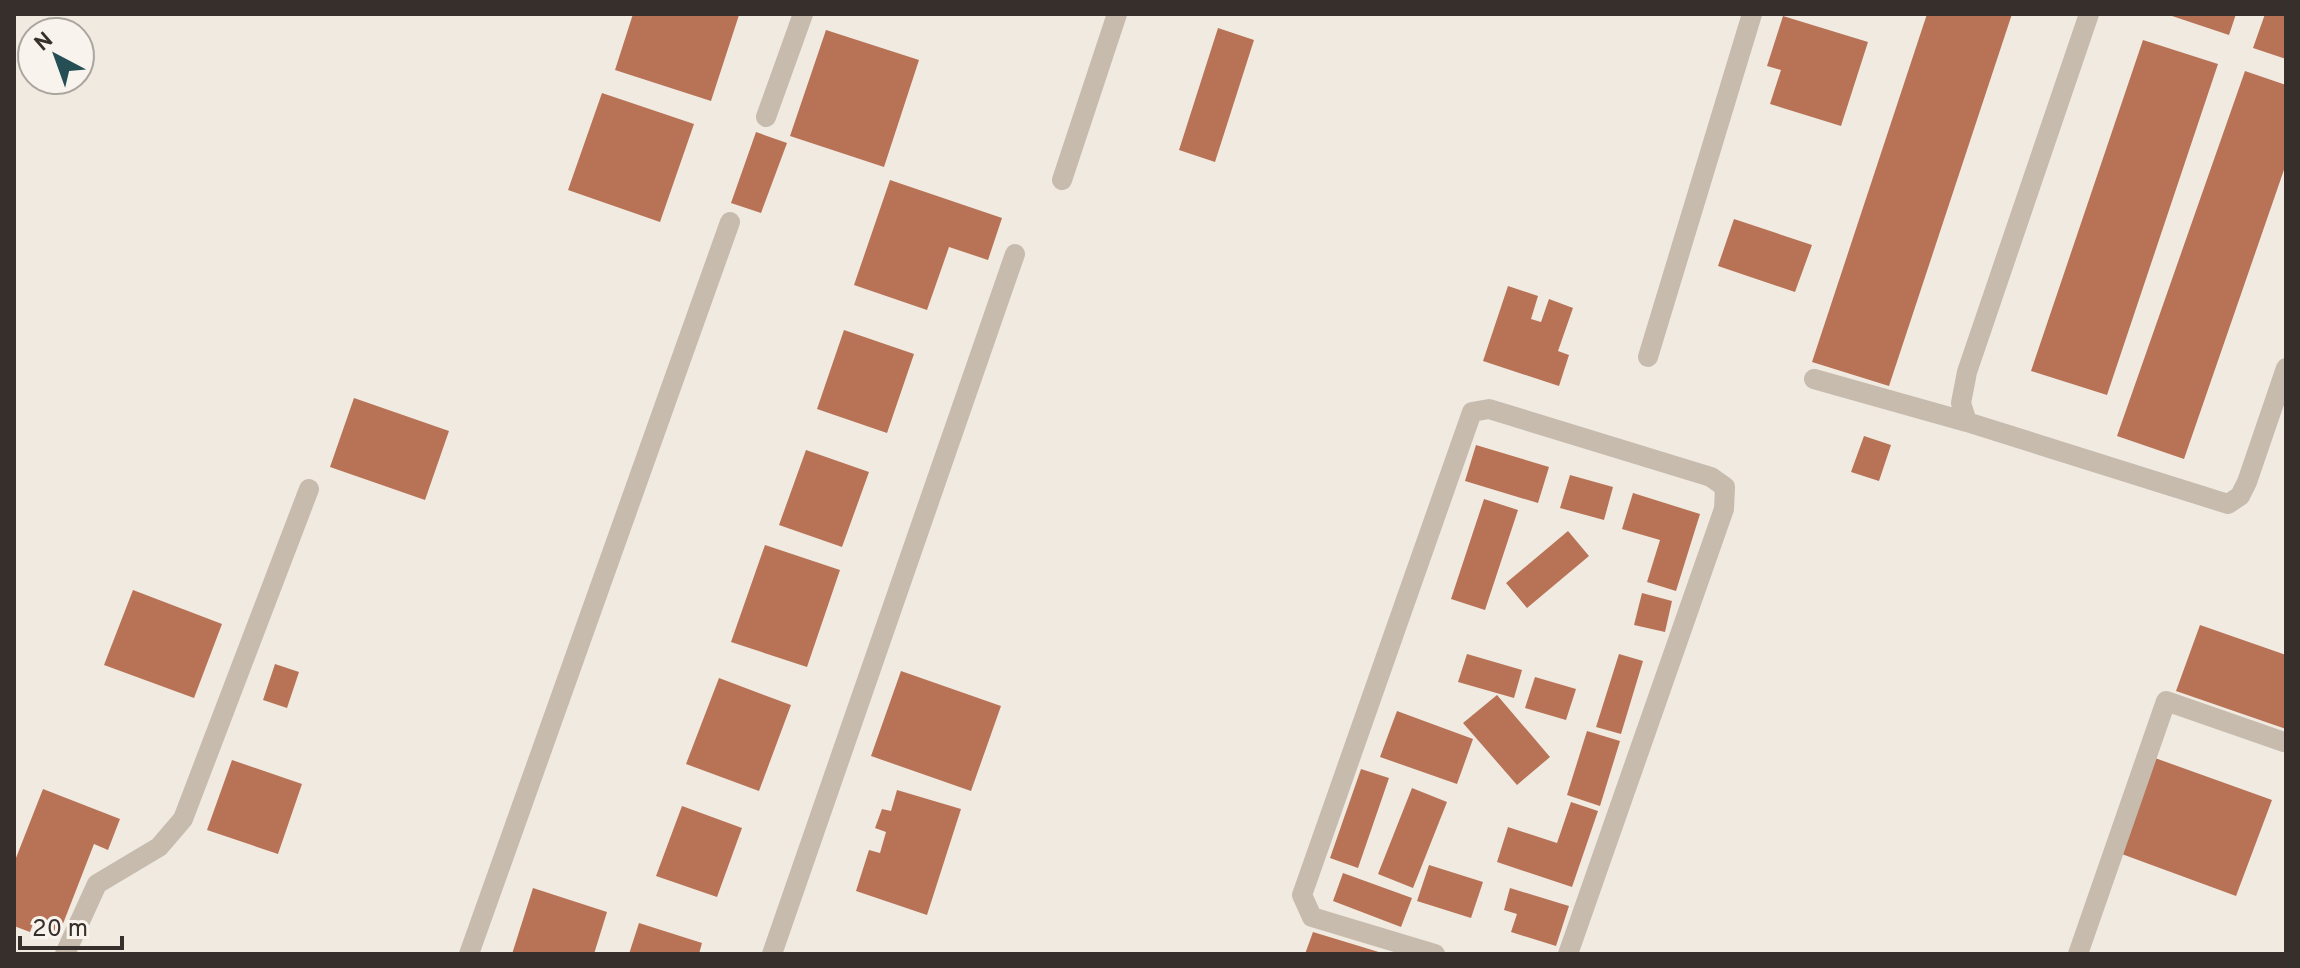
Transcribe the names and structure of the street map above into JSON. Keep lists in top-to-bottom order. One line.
{"scale_bar":"20 m","north":"top left"}
